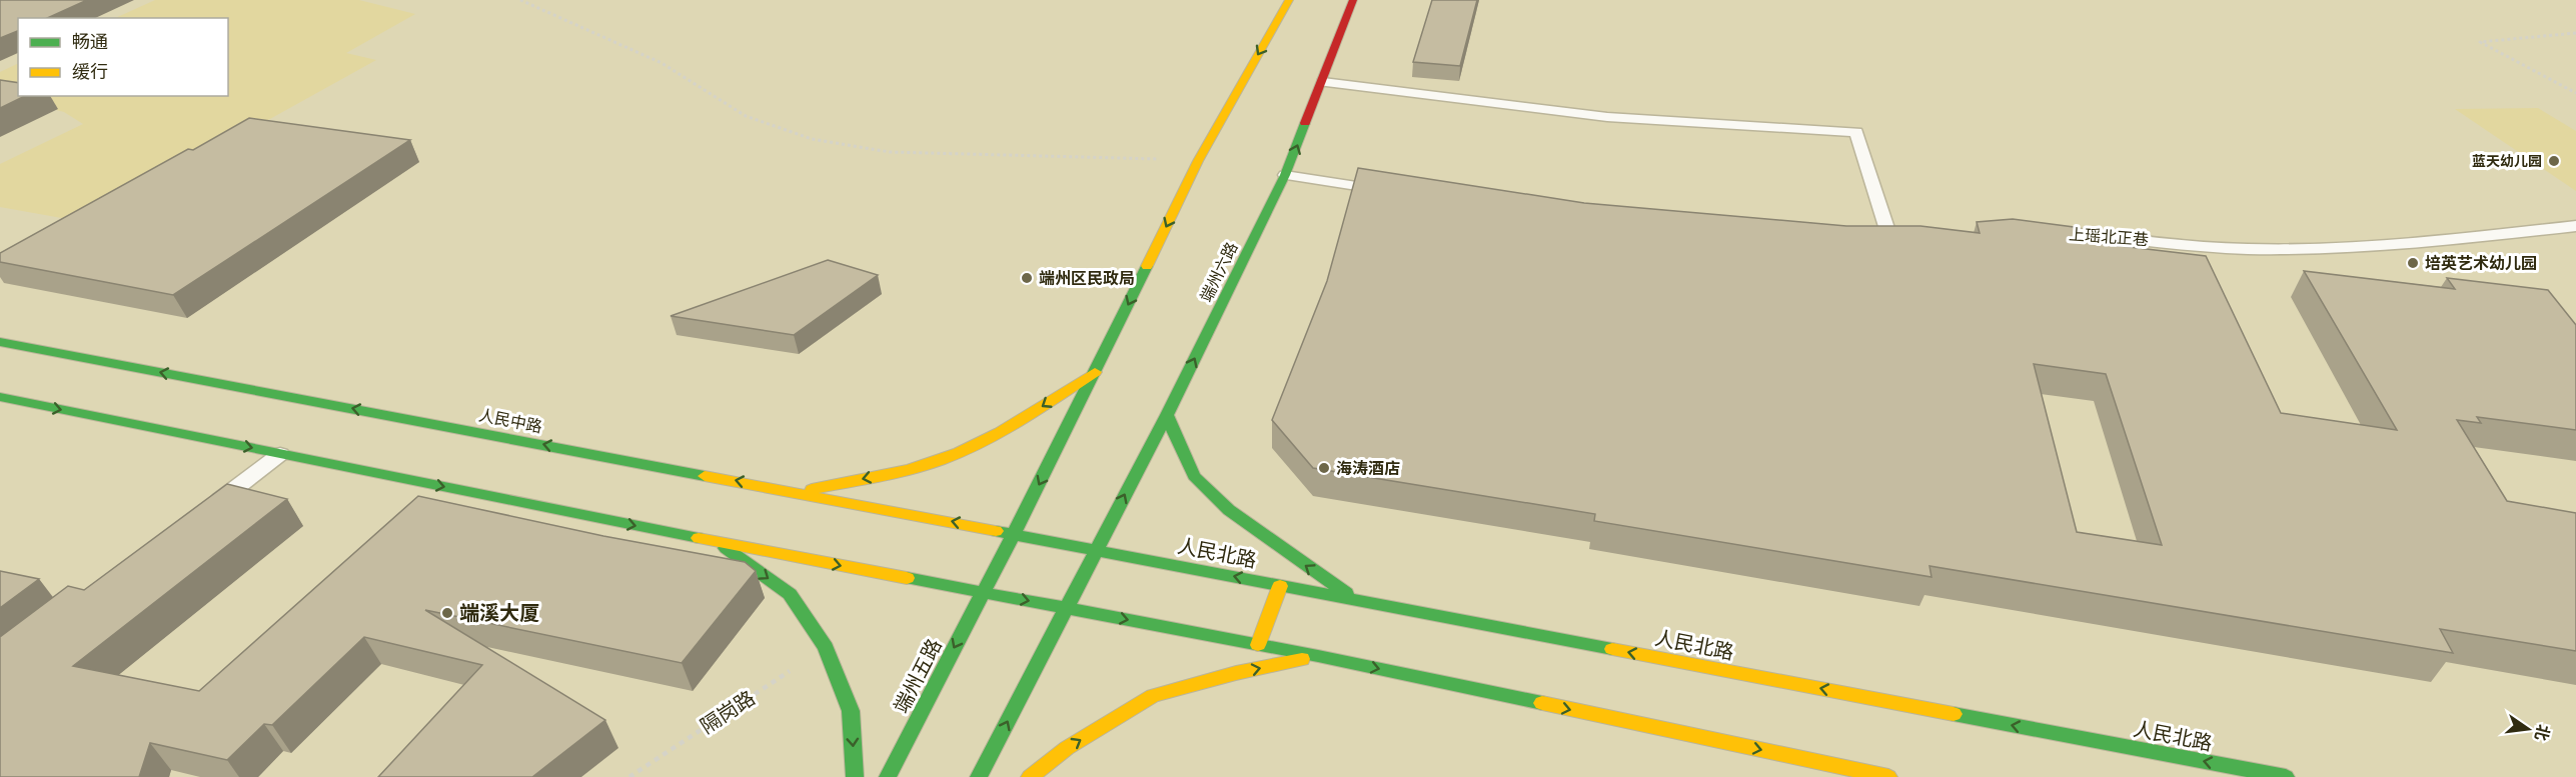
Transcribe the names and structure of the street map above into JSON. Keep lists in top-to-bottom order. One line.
{"streets":{"main road":["端州六路","人民中路","人民北路","端州五路"],"lane":["上瑶北正巷"],"path":["隔岗路"]},"crossings":[["端州六路","人民北路"],["人民中路","人民北路"],["人民中路","端州五路"],["人民北路","端州五路"]],"places":["蓝天幼儿园","培英艺术幼儿园","端州区民政局","海涛酒店","端溪大厦"],"legend":["畅通","缓行"],"north":"right"}
